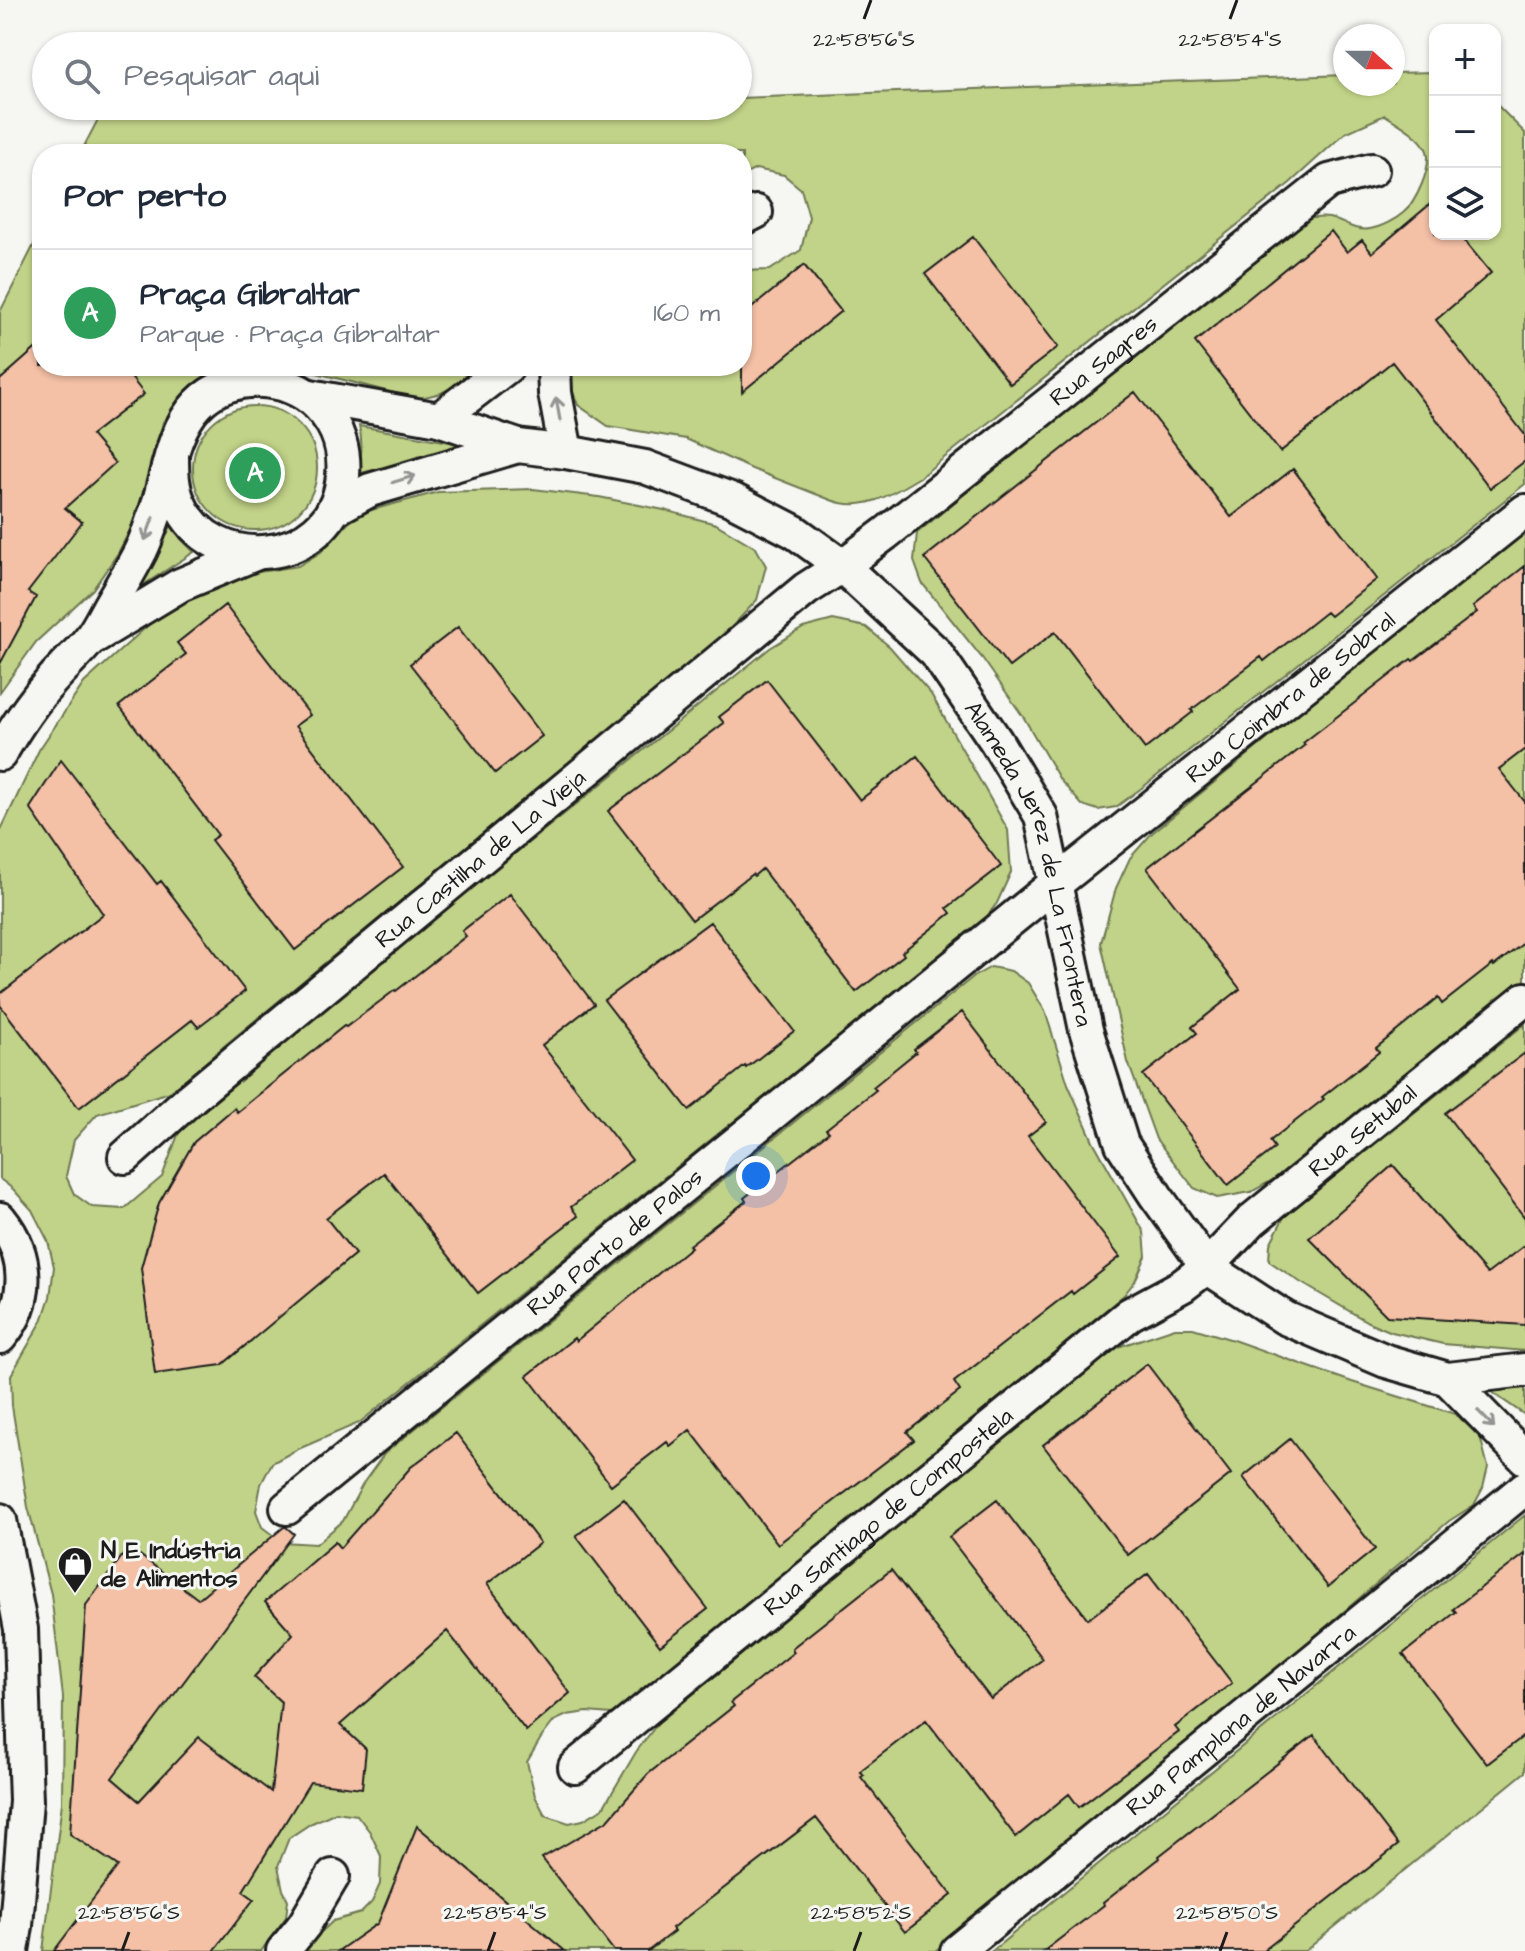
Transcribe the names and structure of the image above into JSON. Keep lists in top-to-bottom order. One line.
{"streets":{"street":["Rua Sagres","Rua Coimbra de Sobral","Rua Castilha de La Vieja","Alameda Jerez de La Frontera","Rua Setubal","Rua Porto de Palos","Rua Santiago de Compostela","Rua Pamplona de Navarra"]},"crossings":[["Rua Sagres","Rua Castilha de La Vieja"],["Rua Sagres","Alameda Jerez de La Frontera"],["Rua Coimbra de Sobral","Alameda Jerez de La Frontera"],["Rua Coimbra de Sobral","Rua Porto de Palos"],["Rua Castilha de La Vieja","Alameda Jerez de La Frontera"],["Alameda Jerez de La Frontera","Rua Setubal"],["Alameda Jerez de La Frontera","Rua Porto de Palos"],["Alameda Jerez de La Frontera","Rua Santiago de Compostela"],["Rua Setubal","Rua Santiago de Compostela"]],"places":{"shop":["N E Indústria de Alimentos"]},"north":"right","page":{"map_buttons":["+","−"],"search":"Pesquisar aqui","heading":"Por perto","list":[{"mark":"A","name":"Praça Gibraltar","note":"Parque · Praça Gibraltar","value":"160 m"}],"pins":"A"},"coordinates":["22°58'56\"S","22°58'54\"S","22°58'52\"S","22°58'50\"S"]}
